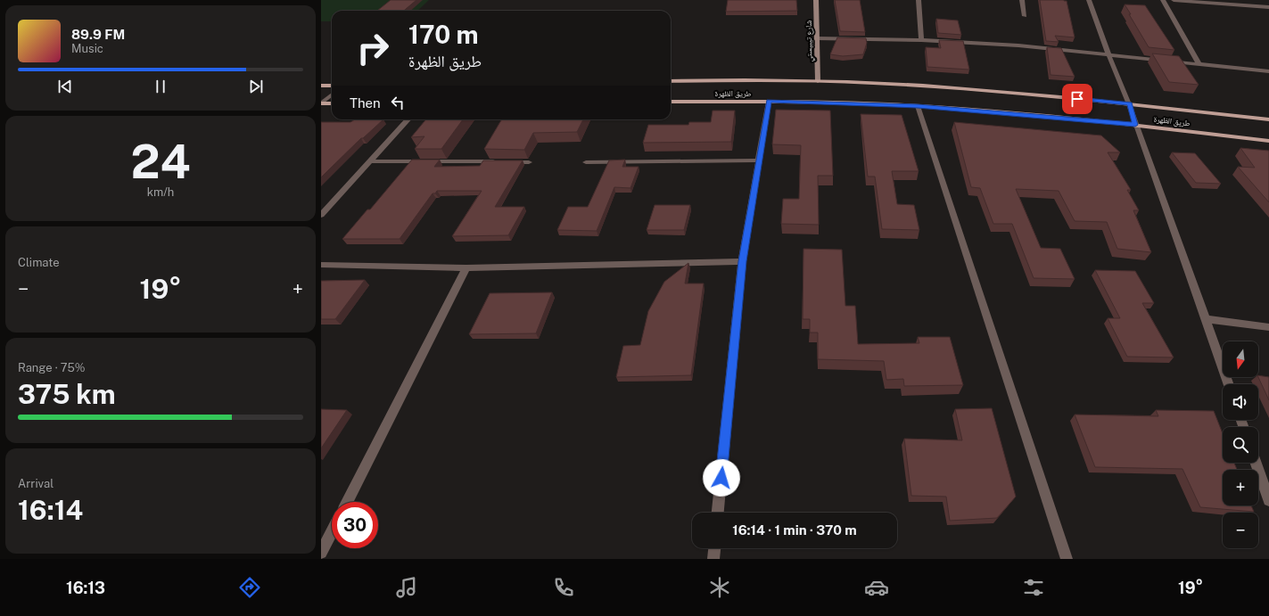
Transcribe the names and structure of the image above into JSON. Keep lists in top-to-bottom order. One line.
{"streets":{"main road":["شارع تيبيستي","طريق الظهرة"]},"crossings":[["شارع تيبيستي","طريق الظهرة"]],"north":"bottom","page":{"turn":["170 m","طريق الظهرة"],"song":["89.9 FM","Music"],"then":"Then","tile":[["24","km/h"],"Climate",["Range · 75%","375 km"],["Arrival","16:14"]],"heat":["−","19°","+"],"map_buttons":["+","−"],"limit":"30","trip":"16:14 · 1 min · 370 m","tabs":["16:13","19°"]}}
